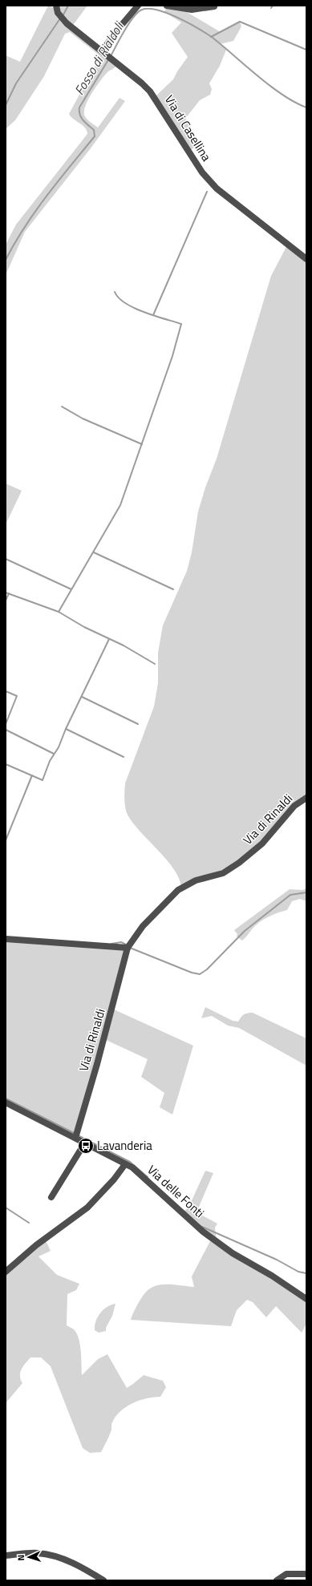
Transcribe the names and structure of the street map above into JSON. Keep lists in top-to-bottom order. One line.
{"streets":{"street":["Via di Casellina","Via di Rinaldi","Via delle Fonti"]},"crossings":[["Via di Rinaldi","Via delle Fonti"]],"water":["Fosso di Rialdoli"],"places":{"bus stop":["Lavanderia"]},"north":"left"}
